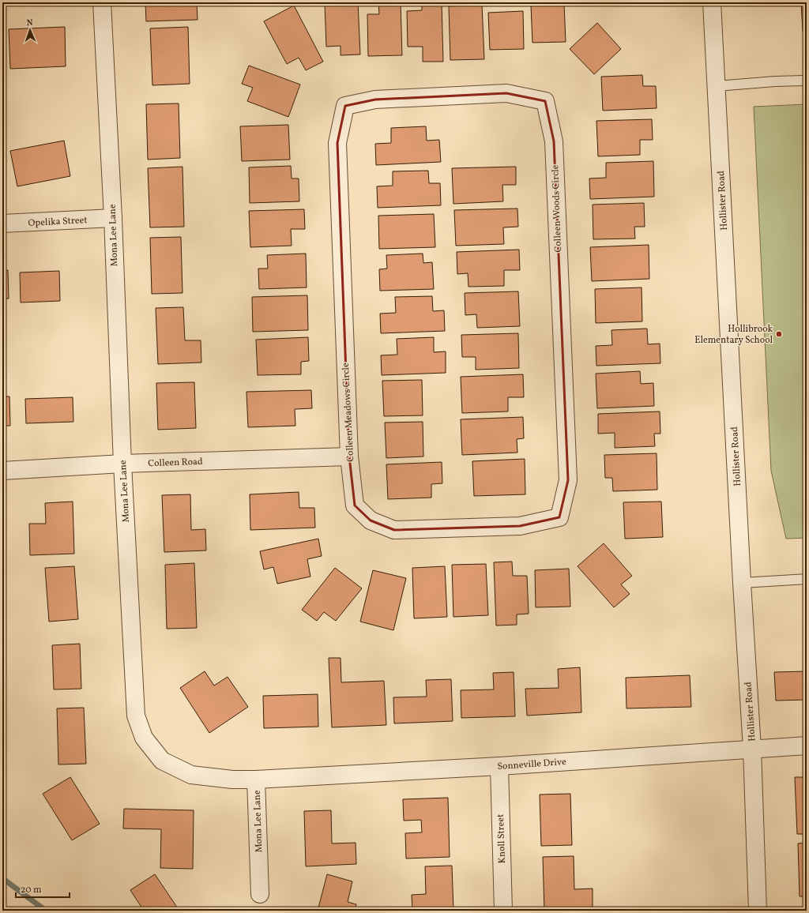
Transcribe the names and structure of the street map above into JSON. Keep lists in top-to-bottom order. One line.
{"streets":{"street":["Hollister Road","Colleen Woods Circle","Opelika Street","Mona Lee Lane","Colleen Meadows Circle","Colleen Road","Sonneville Drive","Knoll Street"]},"crossings":[["Hollister Road","Sonneville Drive"],["Colleen Woods Circle","Colleen Meadows Circle"],["Opelika Street","Mona Lee Lane"],["Mona Lee Lane","Colleen Road"],["Mona Lee Lane","Sonneville Drive"],["Colleen Meadows Circle","Colleen Road"],["Sonneville Drive","Knoll Street"]],"places":["Hollibrook Elementary School"],"scale_bar":"20 m","north":"top"}
